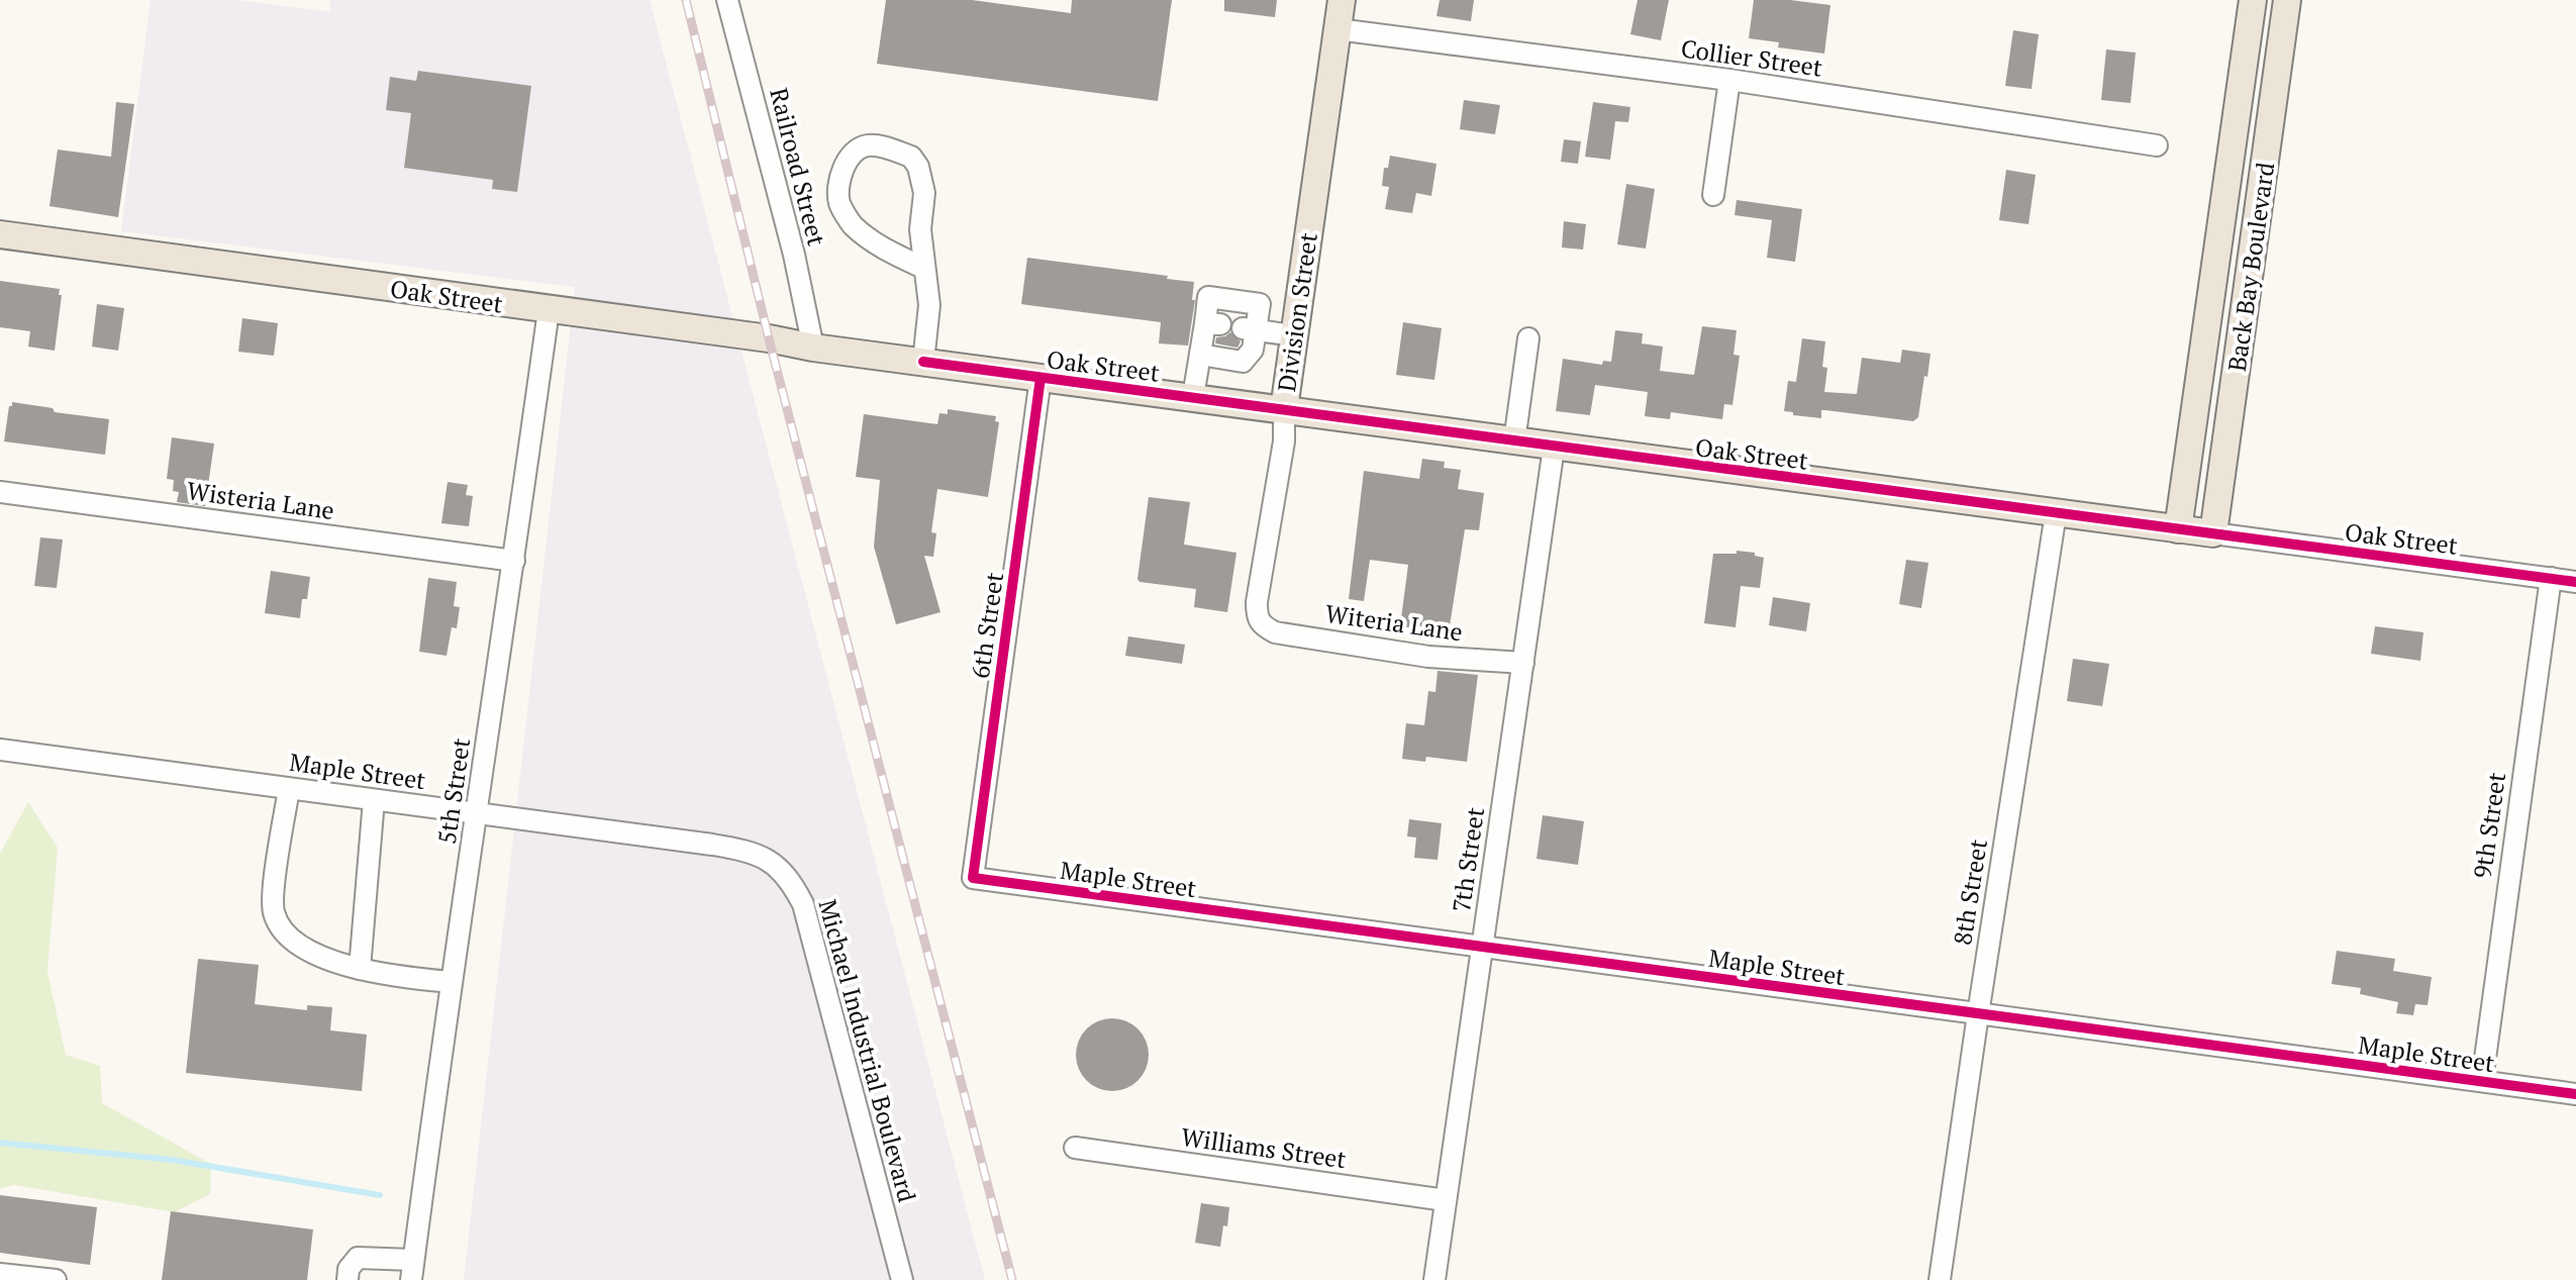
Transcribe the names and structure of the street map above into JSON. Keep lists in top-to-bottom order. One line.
{"streets":{"main road":["Back Bay Boulevard","Oak Street","Division Street"],"street":["Collier Street","Railroad Street","Wisteria Lane","Witeria Lane","6th Street","Maple Street","5th Street","9th Street","7th Street","8th Street","Michael Industrial Boulevard","Williams Street"]},"crossings":[["Collier Street","Division Street"],["Railroad Street","Oak Street"],["Back Bay Boulevard","Oak Street"],["Oak Street","Division Street"],["Oak Street","6th Street"],["Oak Street","5th Street"],["Oak Street","9th Street"],["Oak Street","7th Street"],["Oak Street","8th Street"],["Division Street","Witeria Lane"],["Wisteria Lane","5th Street"],["Witeria Lane","7th Street"],["6th Street","Maple Street"],["Maple Street","5th Street"],["Maple Street","9th Street"],["Maple Street","7th Street"],["Maple Street","8th Street"],["Maple Street","Michael Industrial Boulevard"],["7th Street","Williams Street"]]}
